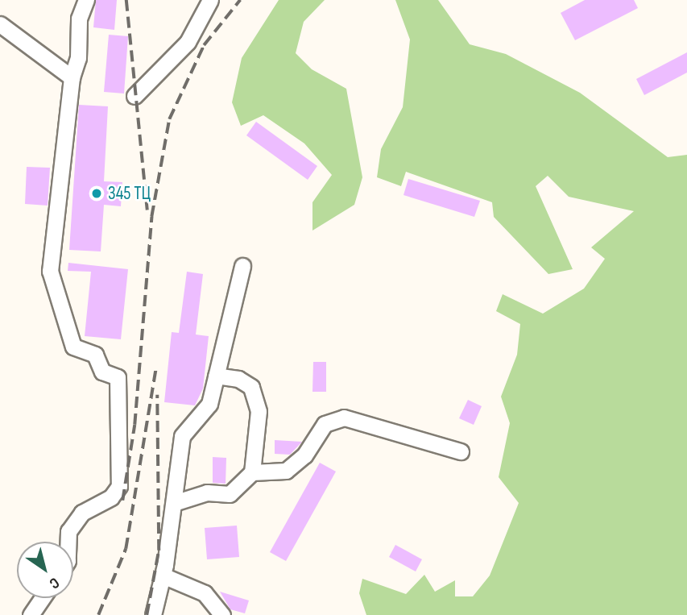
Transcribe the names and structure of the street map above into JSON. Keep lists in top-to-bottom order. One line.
{"places":["345 ТЦ"],"north":"bottom right"}
